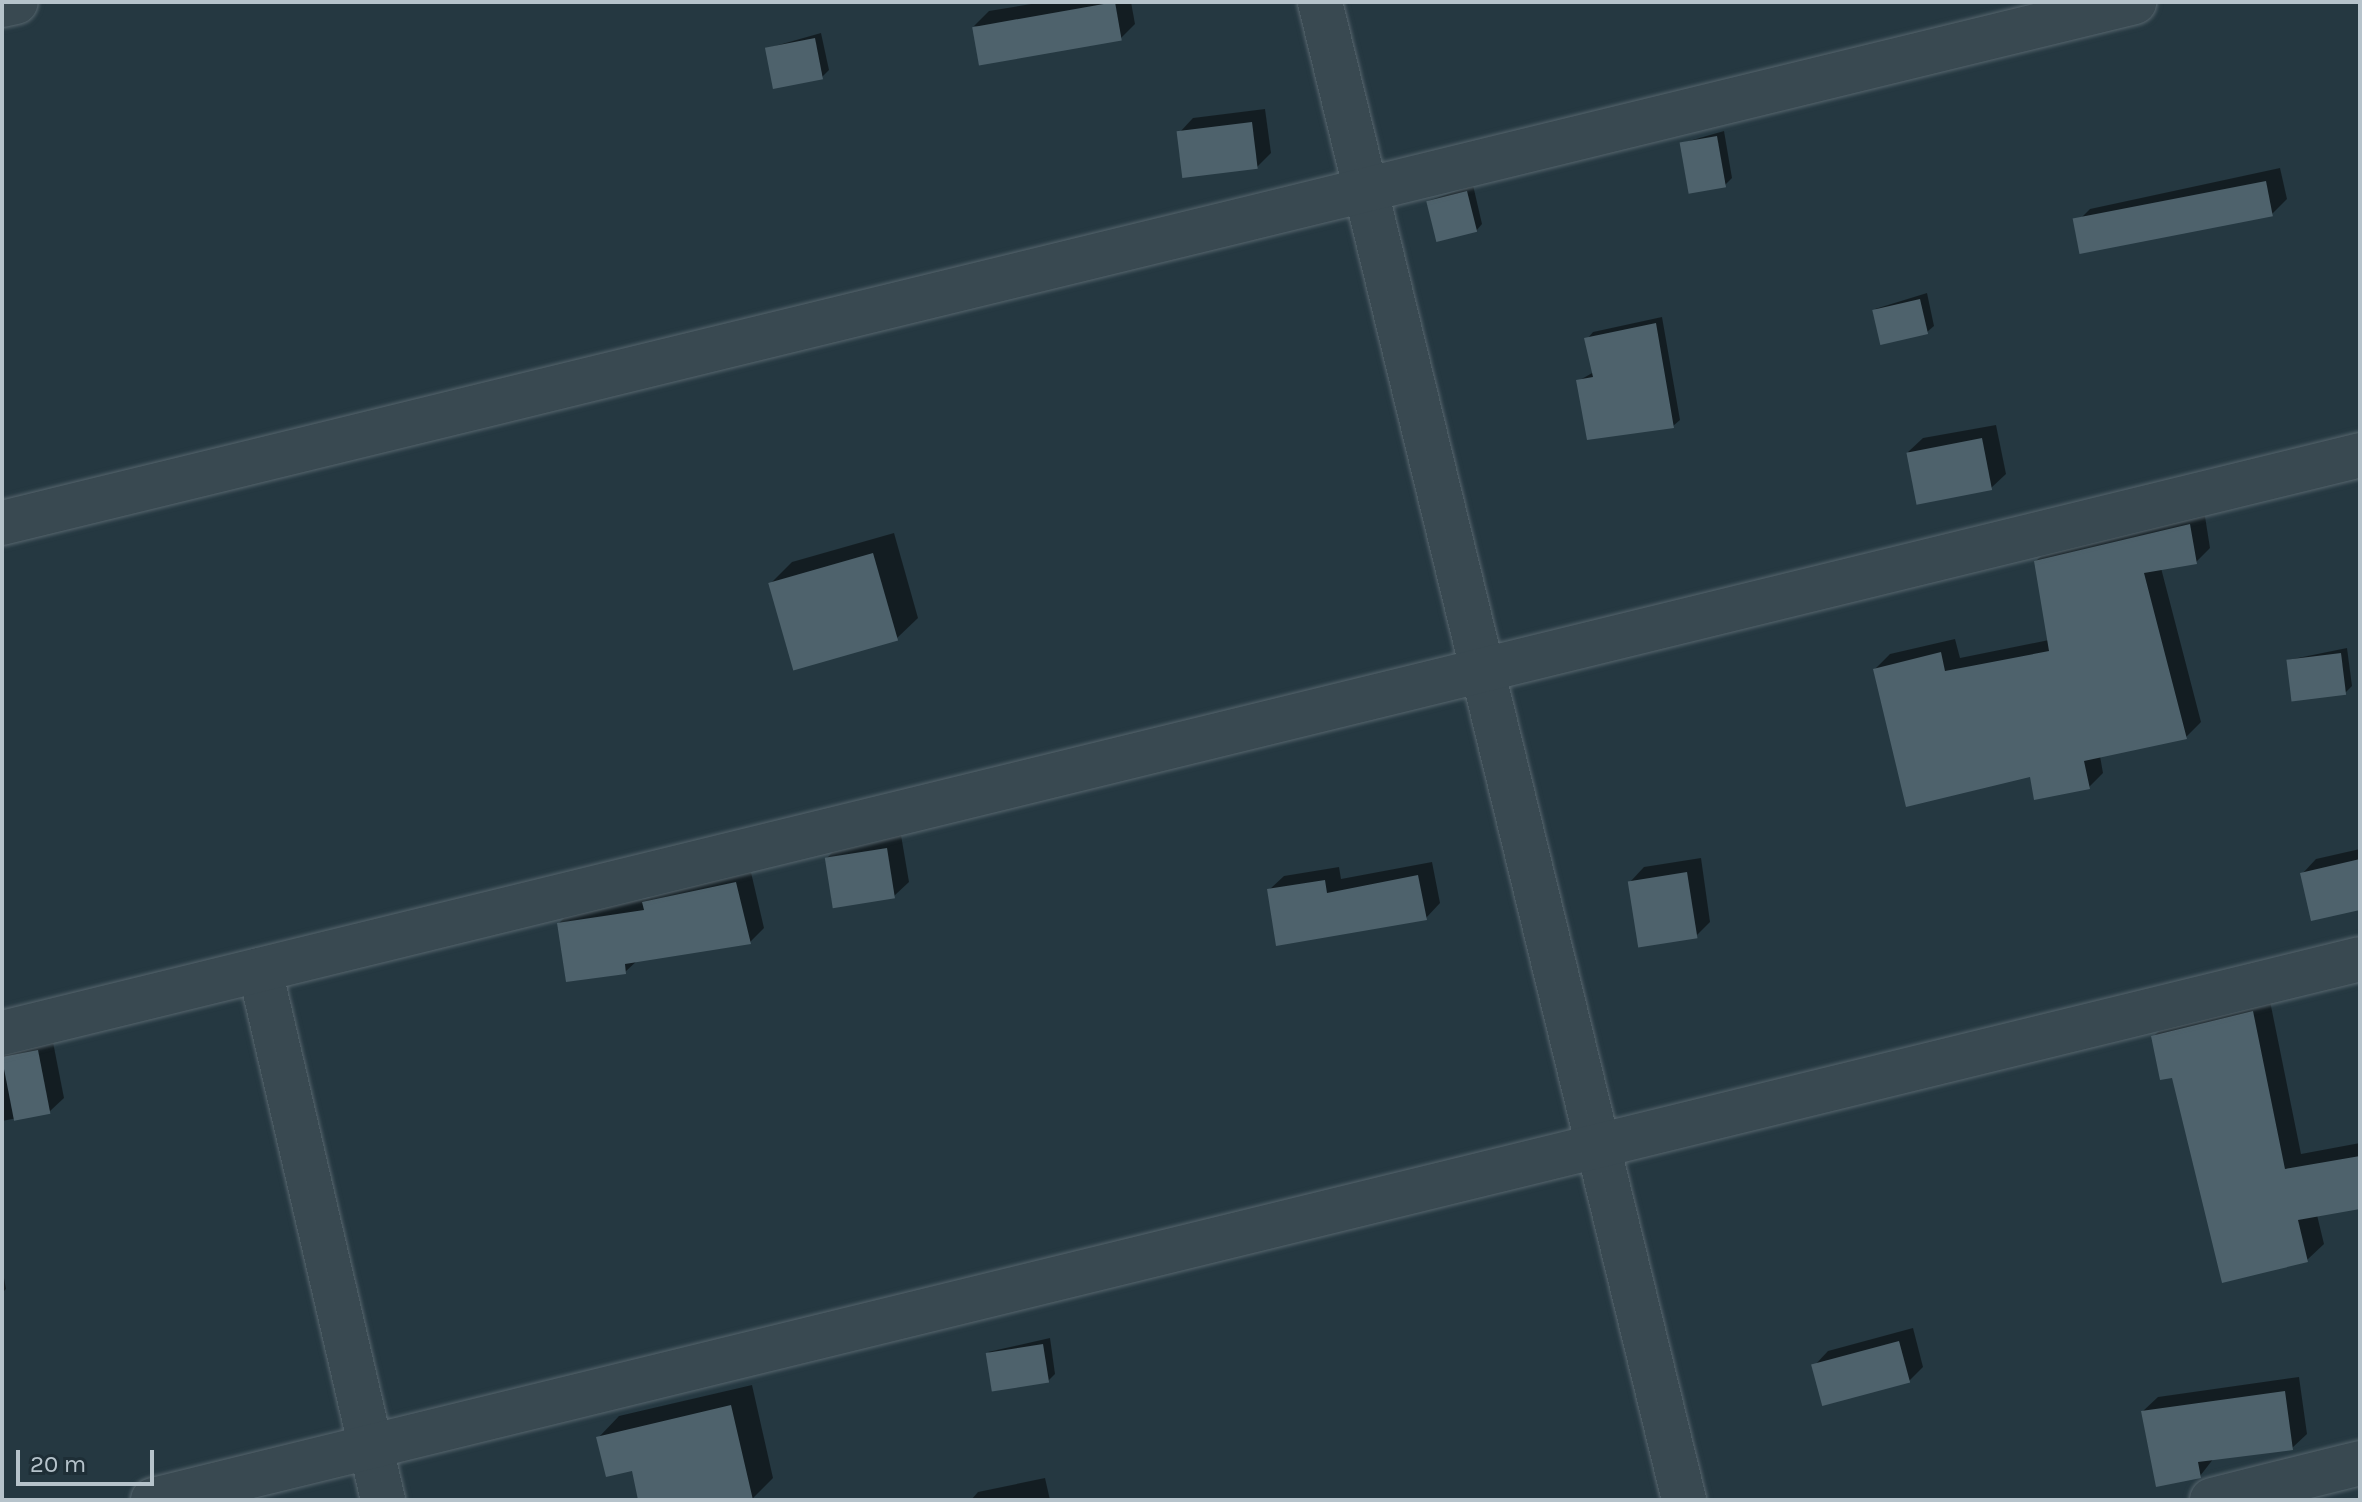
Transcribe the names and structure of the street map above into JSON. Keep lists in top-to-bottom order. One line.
{"scale_bar":"20 m"}
